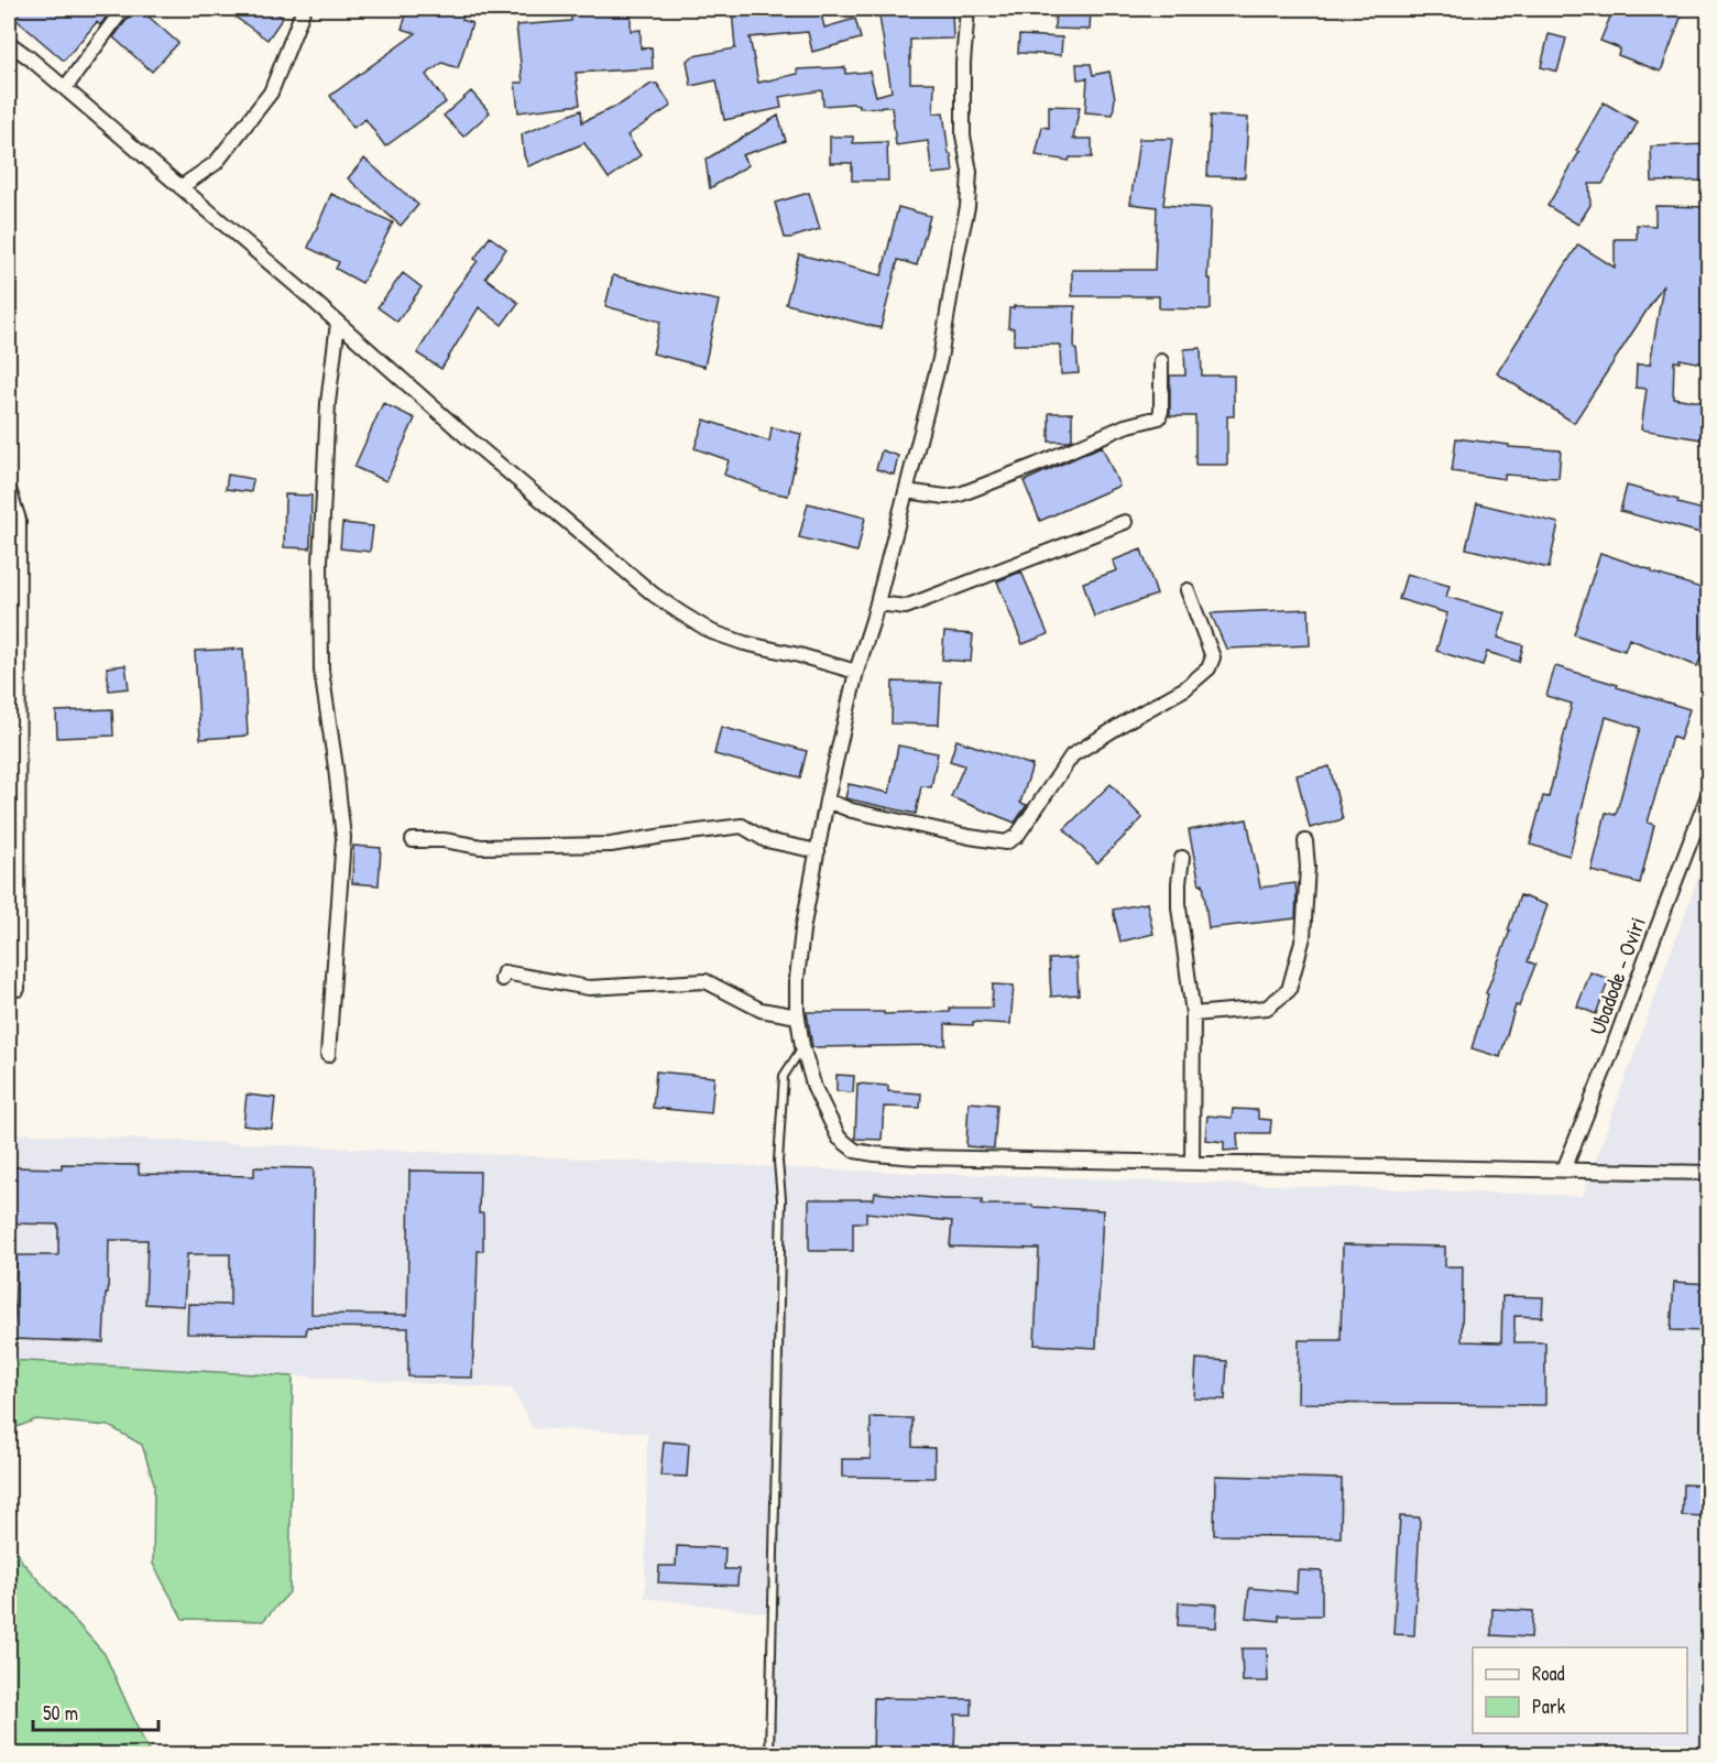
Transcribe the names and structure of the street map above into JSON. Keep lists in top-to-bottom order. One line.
{"streets":{"street":["Ubadode - Oviri"]},"legend":["Road","Park"],"scale_bar":"50 m"}
